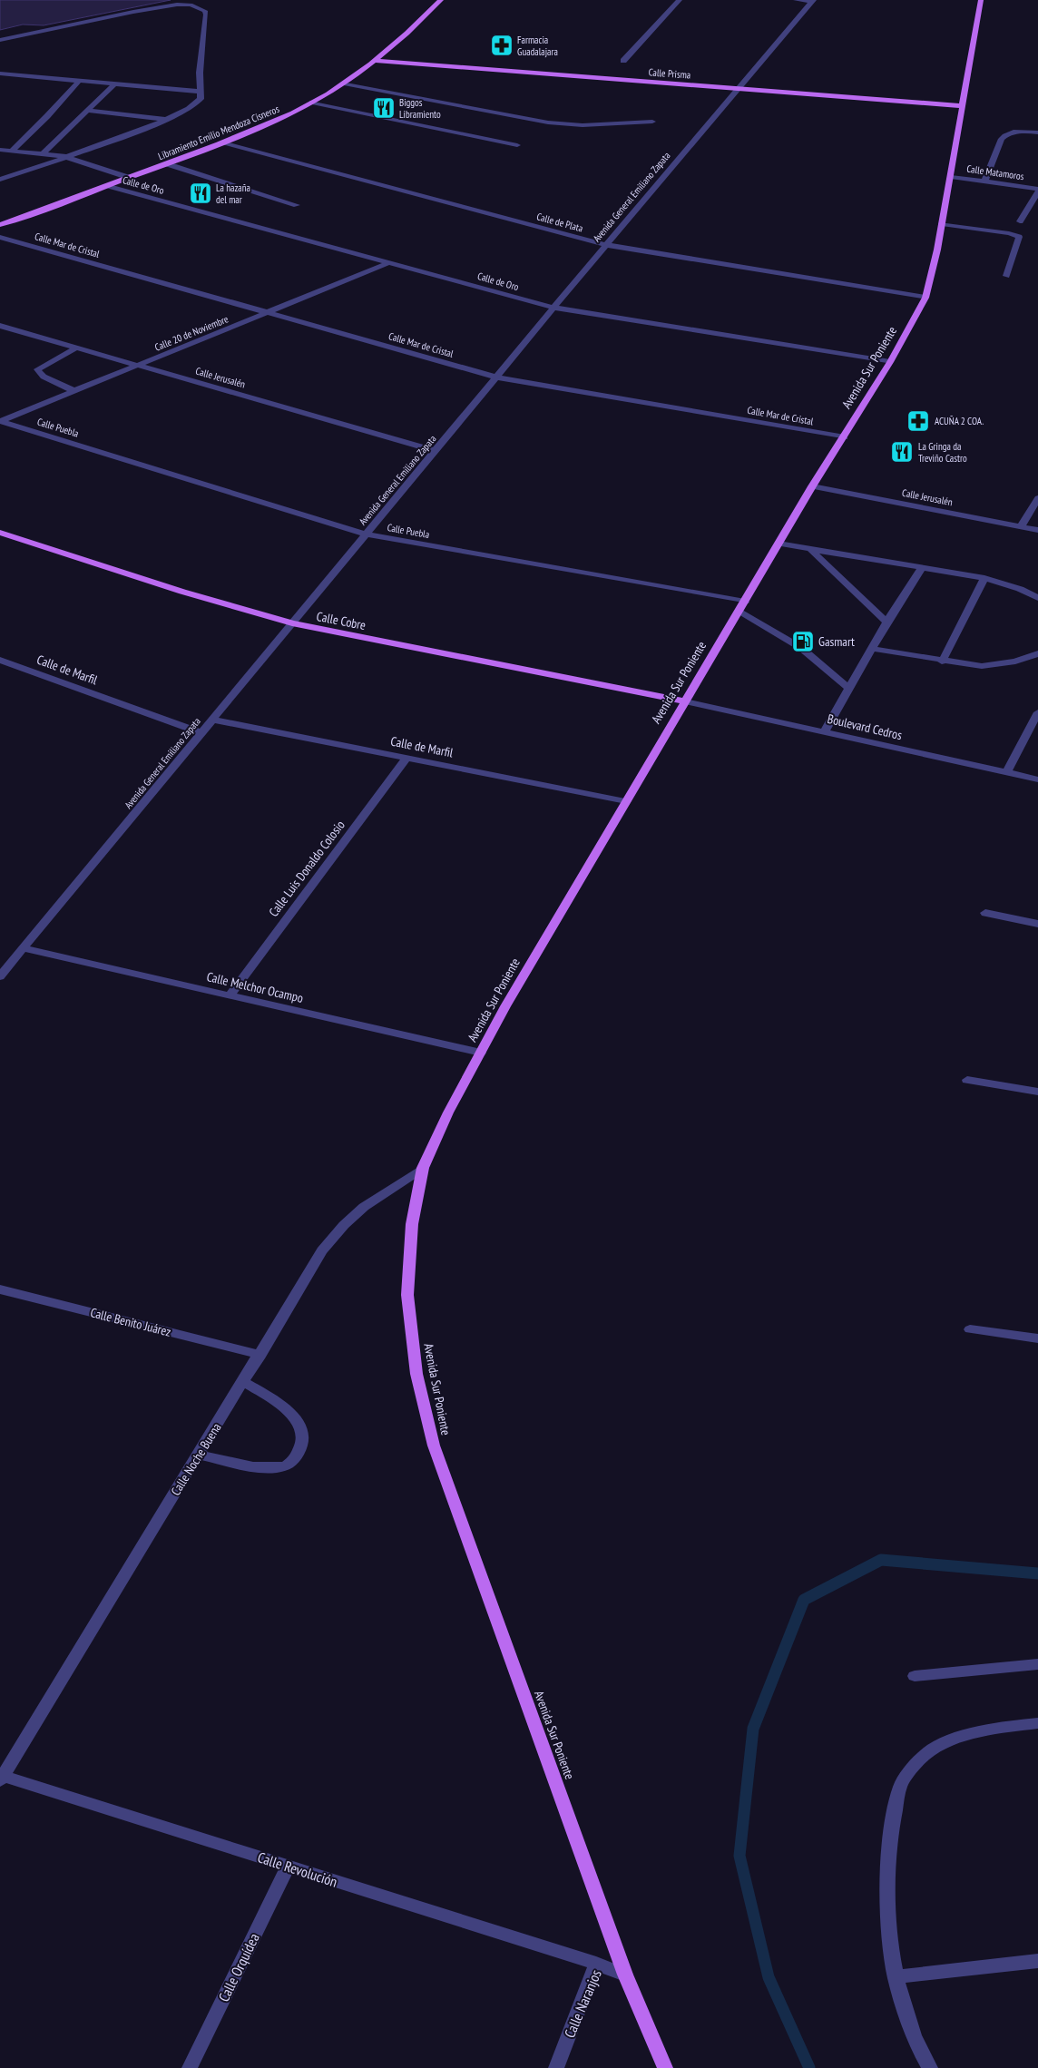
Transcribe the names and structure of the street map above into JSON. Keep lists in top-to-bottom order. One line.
{"streets":{"main road":["Calle Prisma","Libramiento Emilio Mendoza Cisneros","Avenida Sur Poniente","Calle Cobre"],"street":["Calle Matamoros","Calle de Oro","Avenida General Emiliano Zapata","Calle de Plata","Calle Mar de Cristal","Calle 20 de Noviembre","Calle Jerusalén","Calle Puebla","Calle de Marfil","Boulevard Cedros","Calle Luis Donaldo Colosio","Calle Melchor Ocampo","Calle Benito Juárez","Calle Noche Buena","Calle Revolución","Calle Orquídea","Calle Naranjos"]},"crossings":[["Calle Prisma","Libramiento Emilio Mendoza Cisneros"],["Calle Prisma","Avenida General Emiliano Zapata"],["Calle Prisma","Avenida Sur Poniente"],["Libramiento Emilio Mendoza Cisneros","Calle de Oro"],["Libramiento Emilio Mendoza Cisneros","Calle de Plata"],["Calle Matamoros","Avenida Sur Poniente"],["Calle de Oro","Avenida General Emiliano Zapata"],["Calle de Oro","Calle 20 de Noviembre"],["Calle de Oro","Avenida Sur Poniente"],["Avenida General Emiliano Zapata","Calle de Plata"],["Avenida General Emiliano Zapata","Calle Mar de Cristal"],["Avenida General Emiliano Zapata","Calle Jerusalén"],["Avenida General Emiliano Zapata","Calle Puebla"],["Avenida General Emiliano Zapata","Calle Cobre"],["Avenida General Emiliano Zapata","Calle de Marfil"],["Avenida General Emiliano Zapata","Calle Melchor Ocampo"],["Calle de Plata","Avenida Sur Poniente"],["Calle Mar de Cristal","Calle 20 de Noviembre"],["Calle Mar de Cristal","Avenida Sur Poniente"],["Calle 20 de Noviembre","Calle Jerusalén"],["Calle 20 de Noviembre","Calle Puebla"],["Avenida Sur Poniente","Calle Jerusalén"],["Avenida Sur Poniente","Calle Puebla"],["Avenida Sur Poniente","Calle Cobre"],["Avenida Sur Poniente","Calle de Marfil"],["Avenida Sur Poniente","Boulevard Cedros"],["Avenida Sur Poniente","Calle Melchor Ocampo"],["Avenida Sur Poniente","Calle Noche Buena"],["Avenida Sur Poniente","Calle Naranjos"],["Calle Cobre","Boulevard Cedros"],["Calle de Marfil","Calle Luis Donaldo Colosio"],["Calle Luis Donaldo Colosio","Calle Melchor Ocampo"],["Calle Benito Juárez","Calle Noche Buena"],["Calle Noche Buena","Calle Revolución"],["Calle Revolución","Calle Orquídea"],["Calle Revolución","Calle Naranjos"]],"places":{"pharmacy":["Farmacia Guadalajara","ACUÑA 2 COA."],"restaurant":["Biggos Libramiento","La hazaña del mar","La Gringa da Treviño Castro"],"fuel station":["Gasmart"]}}
